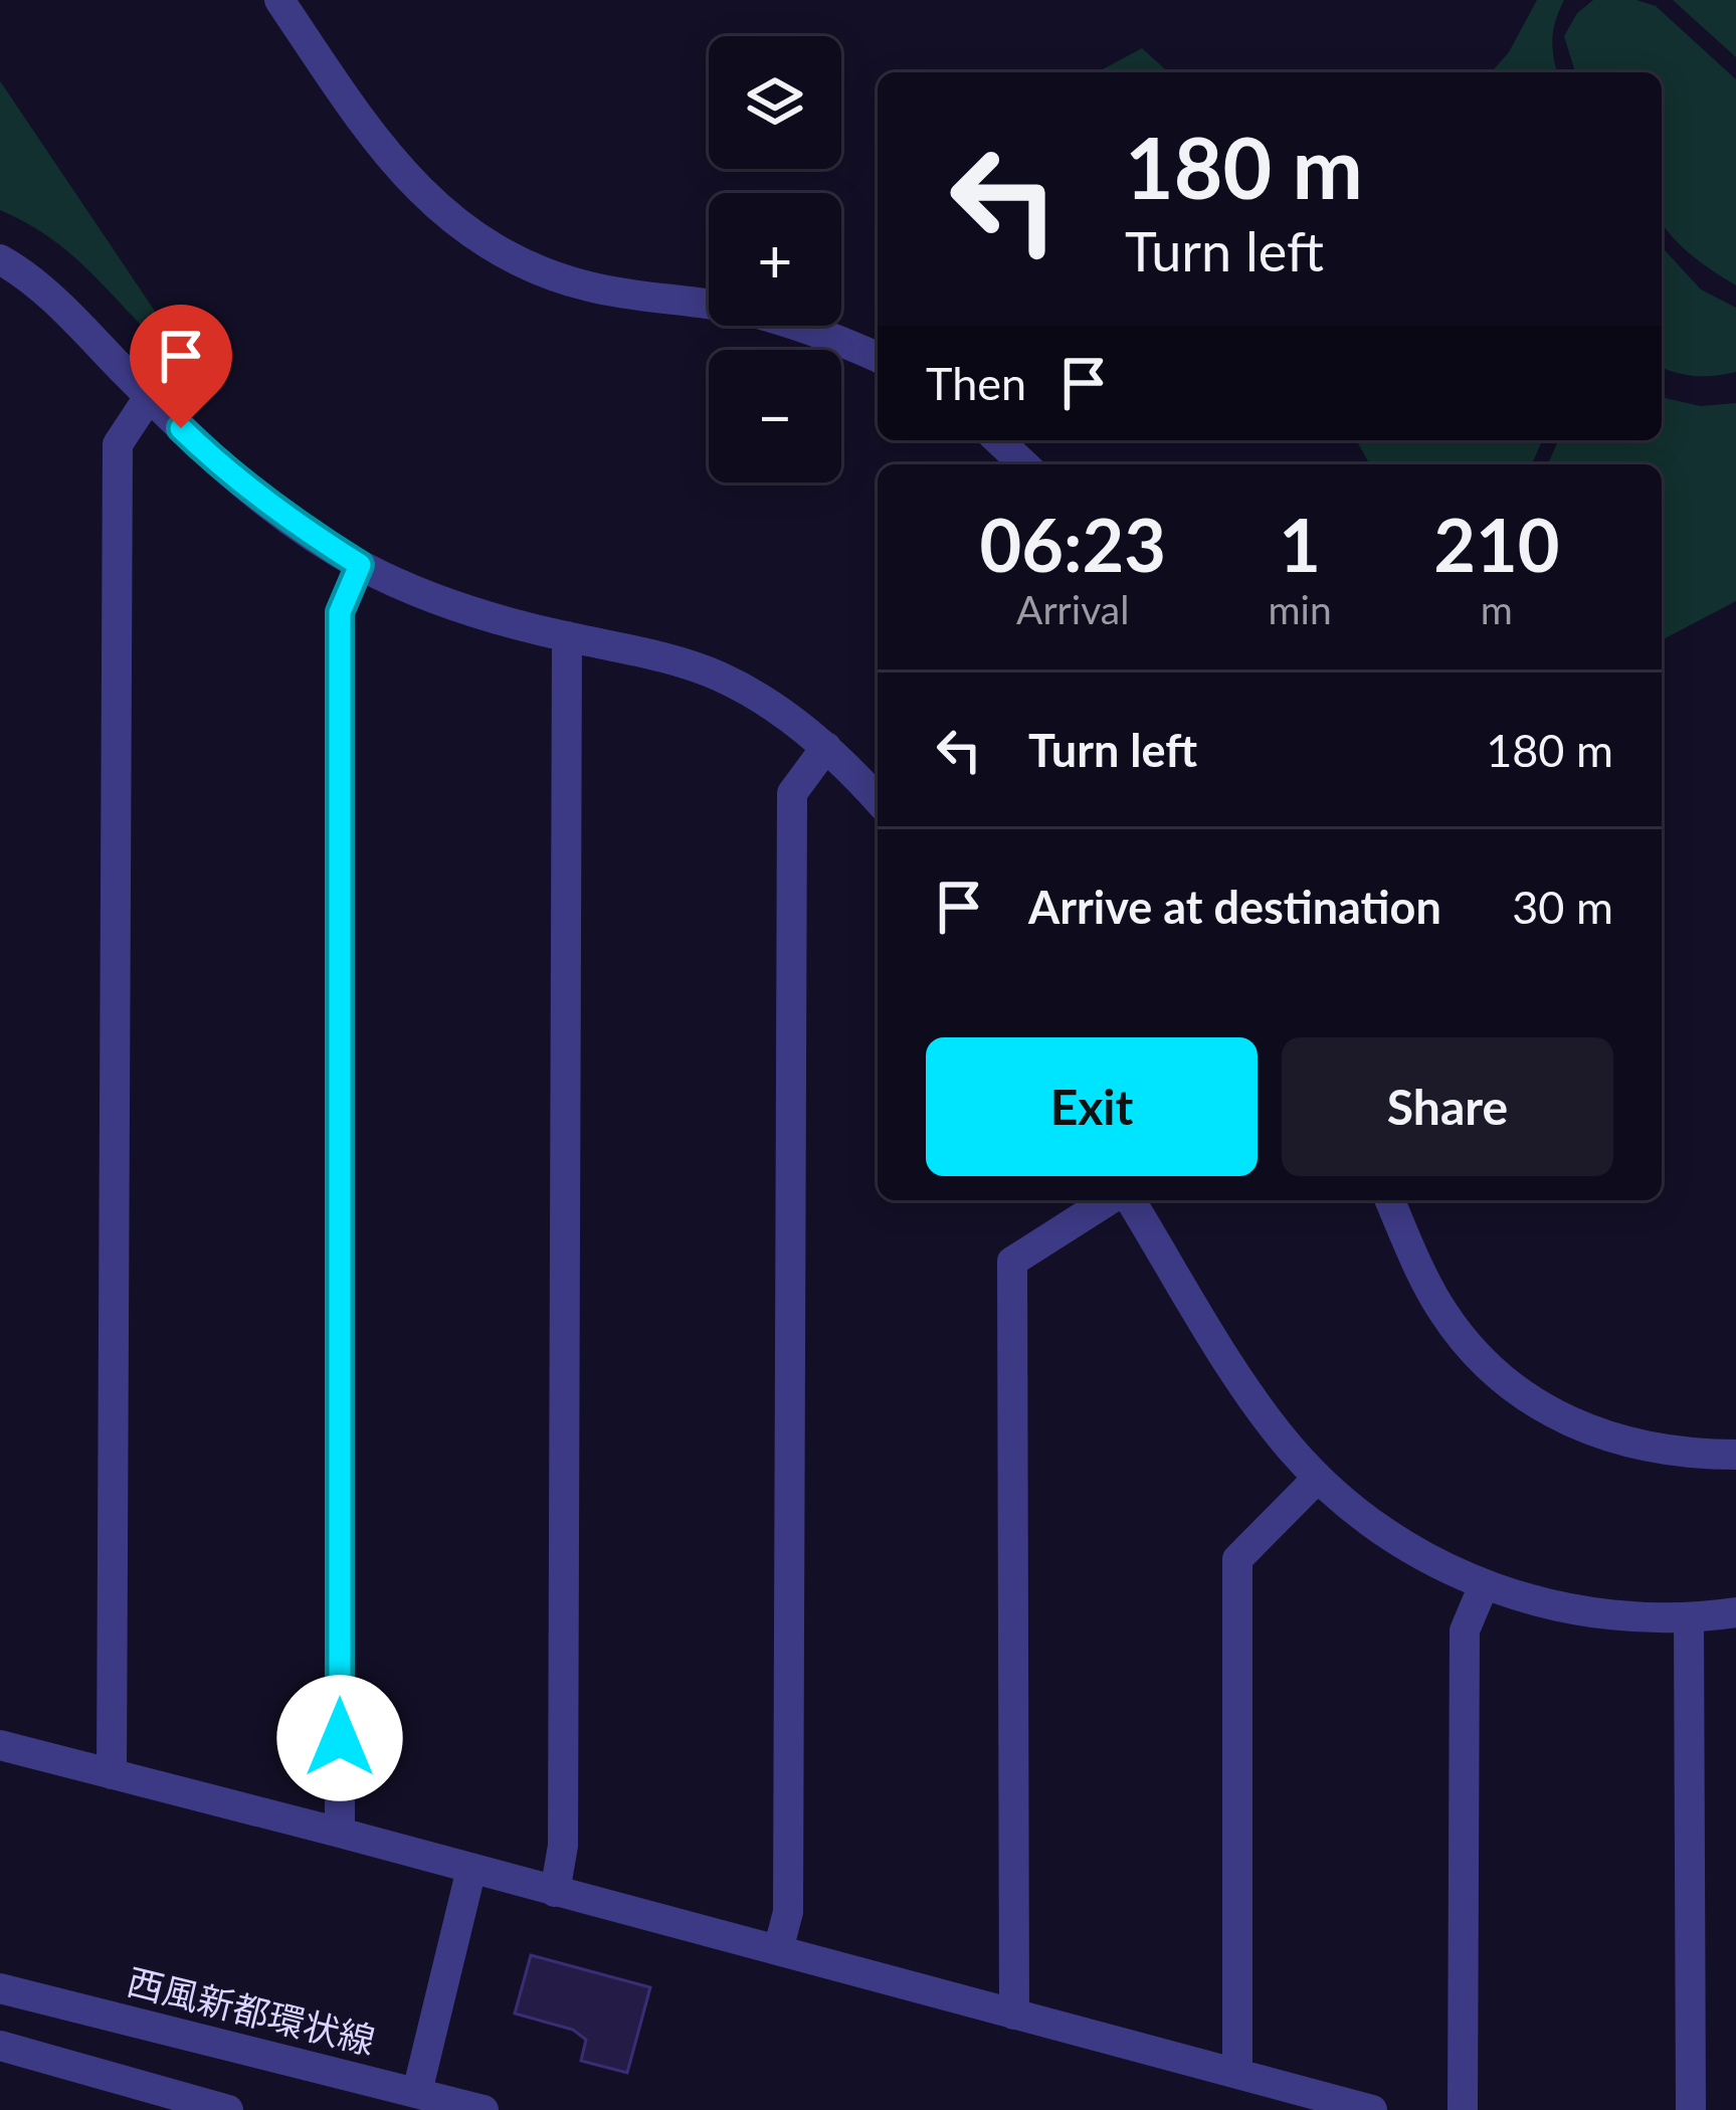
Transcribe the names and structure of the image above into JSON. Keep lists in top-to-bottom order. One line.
{"streets":{"street":["西風新都環状線"]},"page":{"map_buttons":["+","−"],"turn":["180 m","Turn left"],"then":"Then","eta":["06:23","Arrival","1","min","210","m"],"list":[{"name":"Turn left","value":"180 m"},{"name":"Arrive at destination","value":"30 m"}],"buttons":["Exit","Share"]}}
